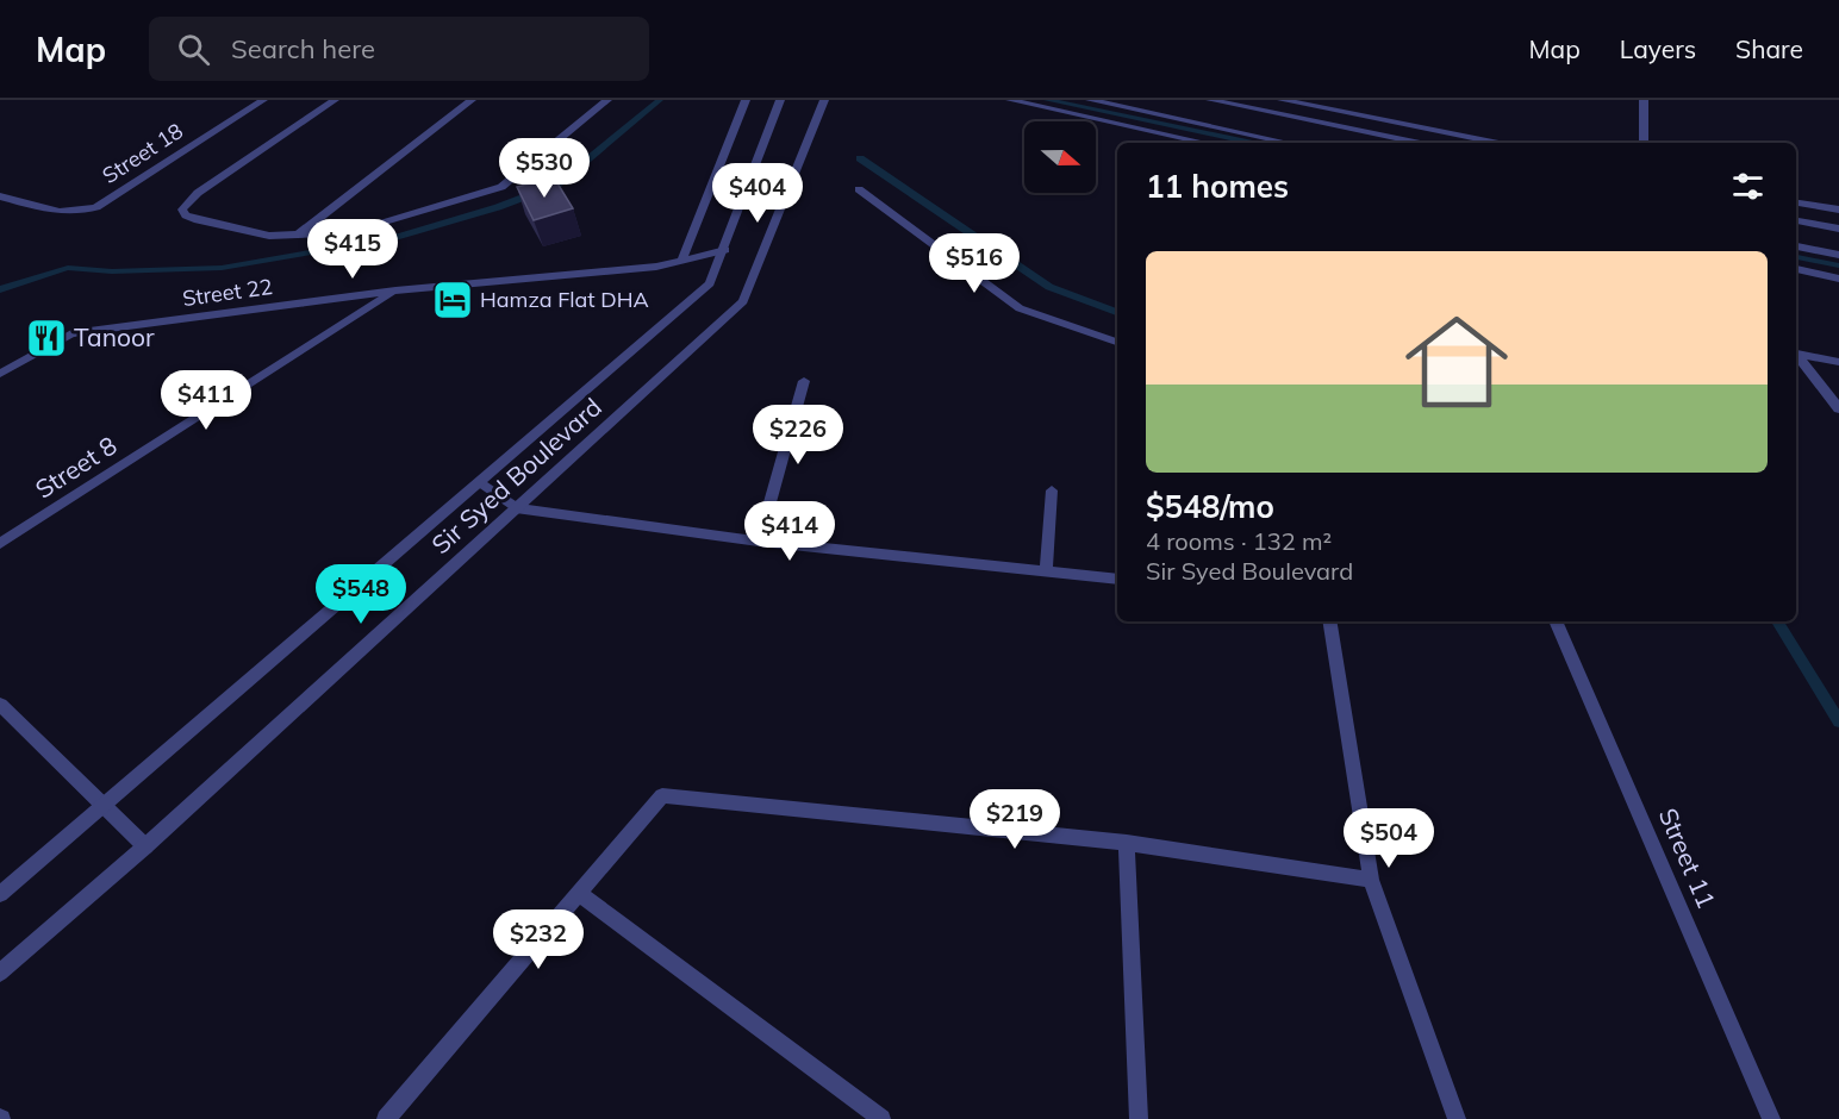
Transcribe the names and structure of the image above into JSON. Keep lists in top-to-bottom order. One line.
{"streets":{"street":["Street 18","Street 22","Street 8","Sir Syed Boulevard","Street 11"]},"crossings":[["Street 22","Street 8"],["Street 22","Sir Syed Boulevard"]],"places":{"hotel":["Hamza Flat DHA"],"restaurant":["Tanoor"]},"north":"right","page":{"header":"Map","search":"Search here","nav":["Map","Layers","Share"],"price":["$530","$404","$415","$516","$411","$226","$414","$548","$219","$504","$232"],"heading":"11 homes","list":[{"name":"$548/mo","note":"4 rooms · 132 m² · Sir Syed Boulevard"}]}}
